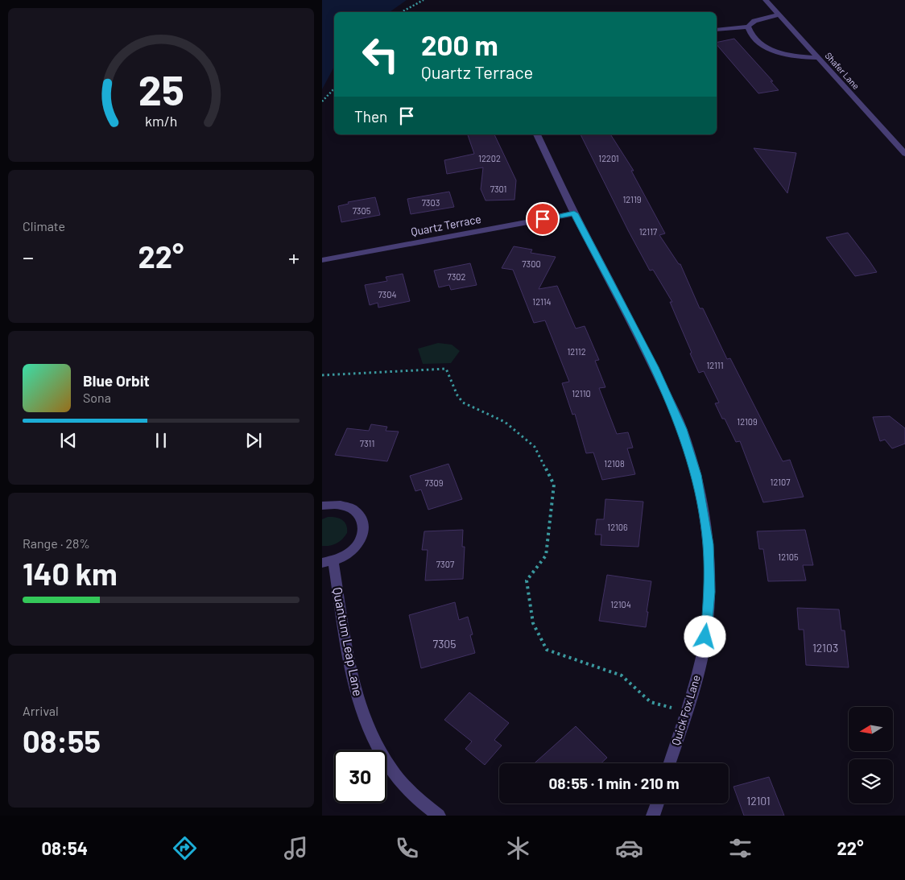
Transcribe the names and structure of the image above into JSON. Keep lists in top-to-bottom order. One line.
{"streets":{"street":["Shafer Lane","Quartz Terrace","Quantum Leap Lane","Quick Fox Lane"]},"crossings":[["Quartz Terrace","Quick Fox Lane"]],"house_numbers":["12202","12201","7301","12119","7303","7305","12117","7300","7302","7304","12114","12112","12111","12110","12109","7311","12108","12107","7309","12106","12105","7307","12104","7305","12103","12101"],"north":"left","page":{"turn":["200 m","Quartz Terrace"],"then":"Then","tile":["Climate",["Range · 28%","140 km"],["Arrival","08:55"]],"heat":["−","22°","+"],"song":["Blue Orbit","Sona"],"limit":"30","trip":"08:55 · 1 min · 210 m","tabs":["08:54","22°"],"gauge":["25","km/h"]}}
